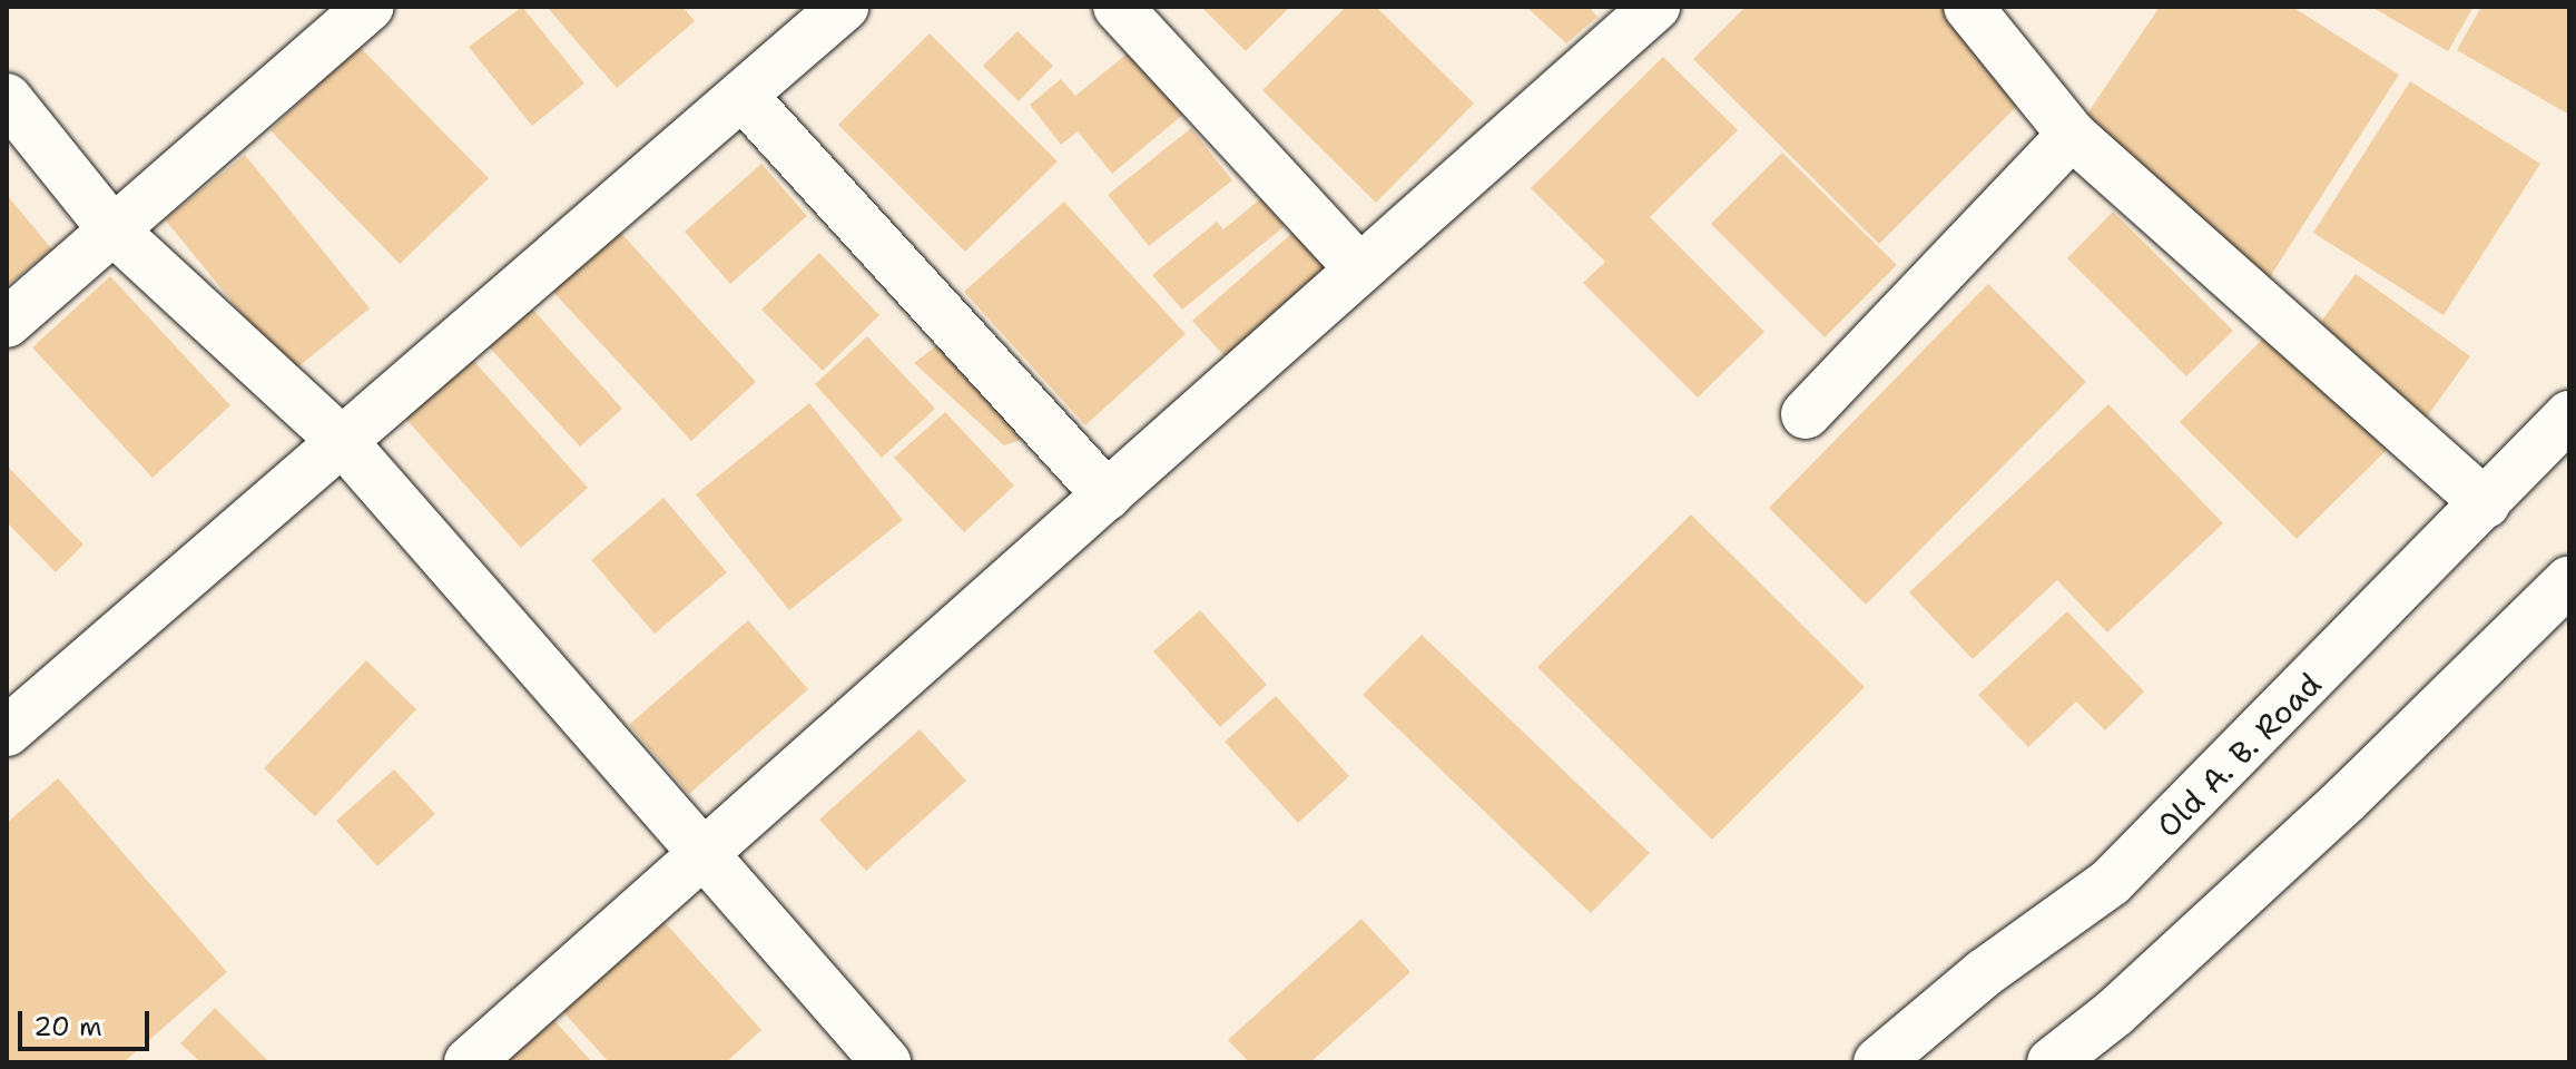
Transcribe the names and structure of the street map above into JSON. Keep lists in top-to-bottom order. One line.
{"streets":{"street":["Old A. B. Road"]},"scale_bar":"20 m"}
